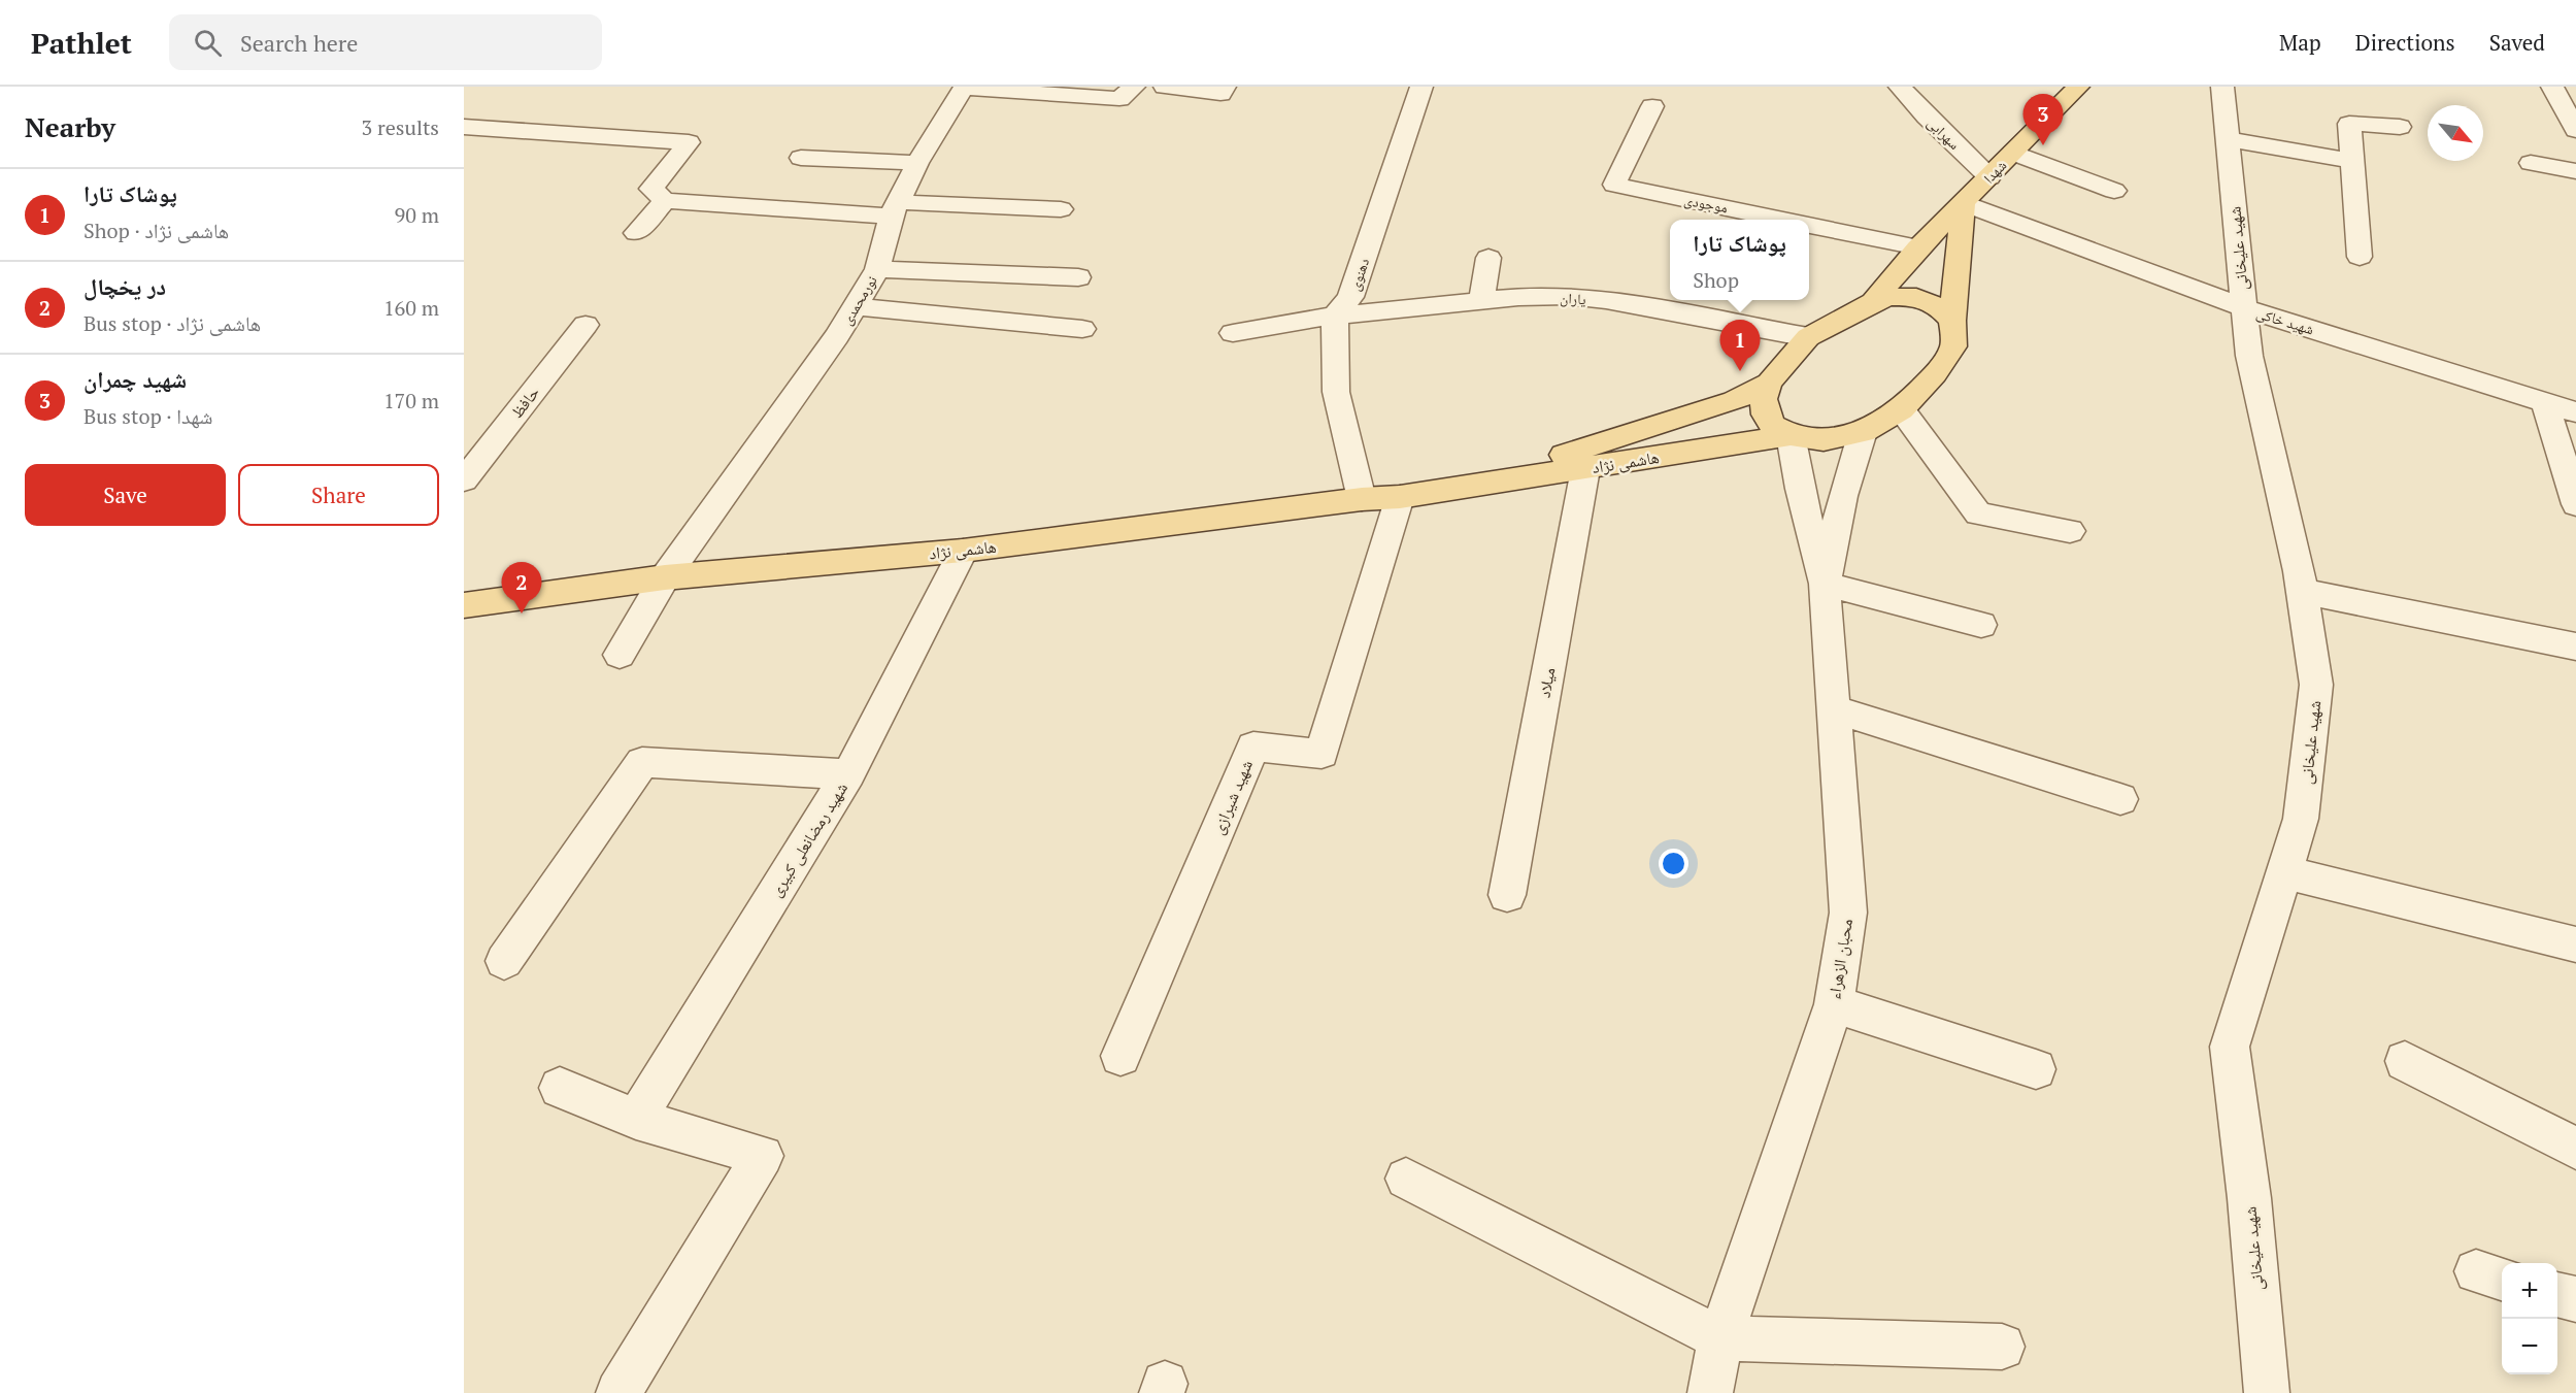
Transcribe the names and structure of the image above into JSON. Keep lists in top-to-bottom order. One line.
{"streets":{"main road":["شهدا","هاشمی نژاد"],"street":["سهرابی","موجودی","شهید علیخانی","دهنوی","یاران","نورمحمدی","شهید خاکی","حافظ","میلاد","شهید شیرازی","شهید رمضانعلی کبیری","محبان الزهراء"]},"crossings":[["سهرابی","شهدا"],["شهدا","موجودی"],["شهدا","شهید خاکی"],["شهید علیخانی","شهید خاکی"],["دهنوی","یاران"],["نورمحمدی","هاشمی نژاد"],["هاشمی نژاد","میلاد"],["هاشمی نژاد","شهید شیرازی"],["هاشمی نژاد","شهید رمضانعلی کبیری"],["هاشمی نژاد","محبان الزهراء"]],"north":"bottom right","page":{"header":"Pathlet","search":"Search here","nav":["Map","Directions","Saved"],"heading":["Nearby","3 results"],"pins":["3","1","2"],"list":[{"mark":"1","name":"پوشاک تارا","note":"Shop · هاشمی نژاد","value":"90 m"},{"mark":"2","name":"در یخچال","note":"Bus stop · هاشمی نژاد","value":"160 m"},{"mark":"3","name":"شهید چمران","note":"Bus stop · شهدا","value":"170 m"}],"popup":["پوشاک تارا","Shop"],"buttons":["Save","Share"],"map_buttons":["+","−"]}}
